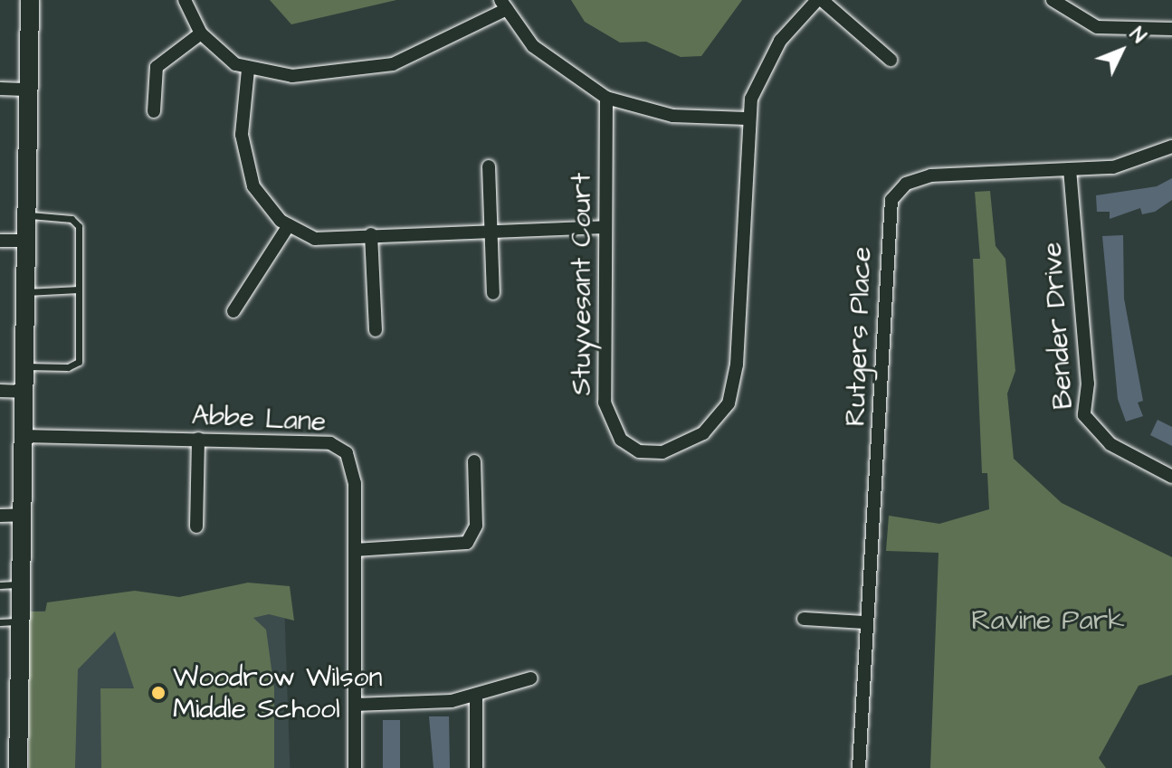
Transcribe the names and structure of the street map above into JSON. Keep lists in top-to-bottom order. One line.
{"streets":{"street":["Stuyvesant Court","Bender Drive","Rutgers Place","Abbe Lane"]},"crossings":[["Bender Drive","Rutgers Place"]],"parks":["Ravine Park"],"places":["Woodrow Wilson Middle School"],"north":"top right"}
